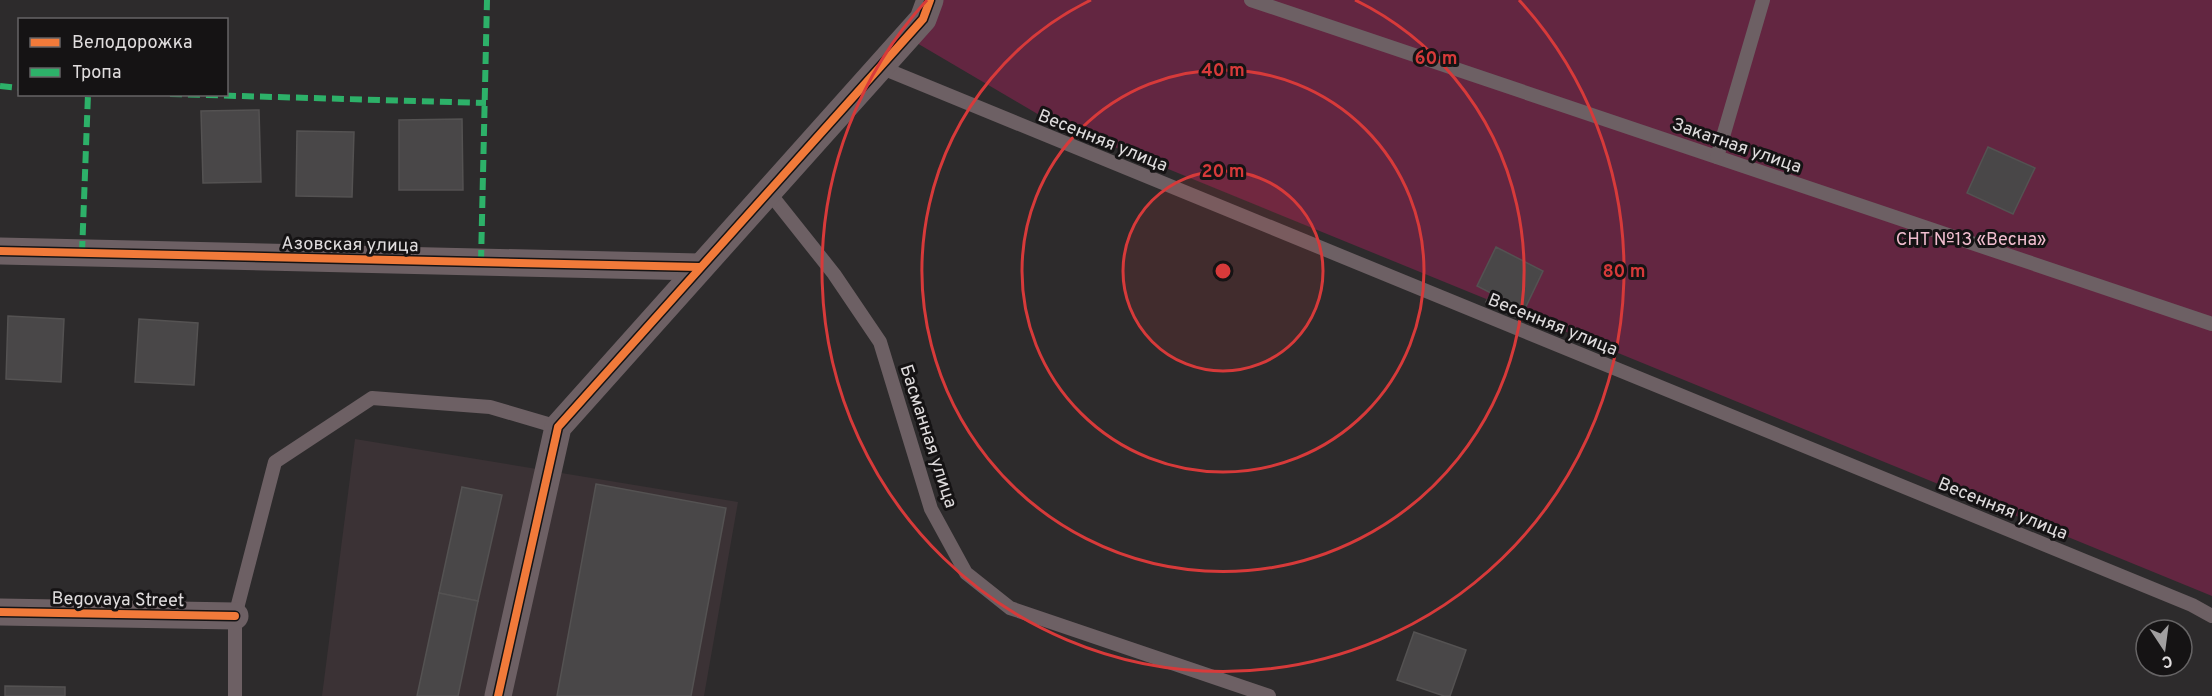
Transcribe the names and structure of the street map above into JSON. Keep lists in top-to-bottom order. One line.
{"streets":{"street":["Азовская улица","Begovaya Street"],"lane":["Весенняя улица","Закатная улица","Басманная улица"]},"parks":["СНТ №13 «Весна»"],"legend":["Велодорожка","Тропа"],"north":"bottom","rings":["60 m","40 m","20 m","80 m"]}
